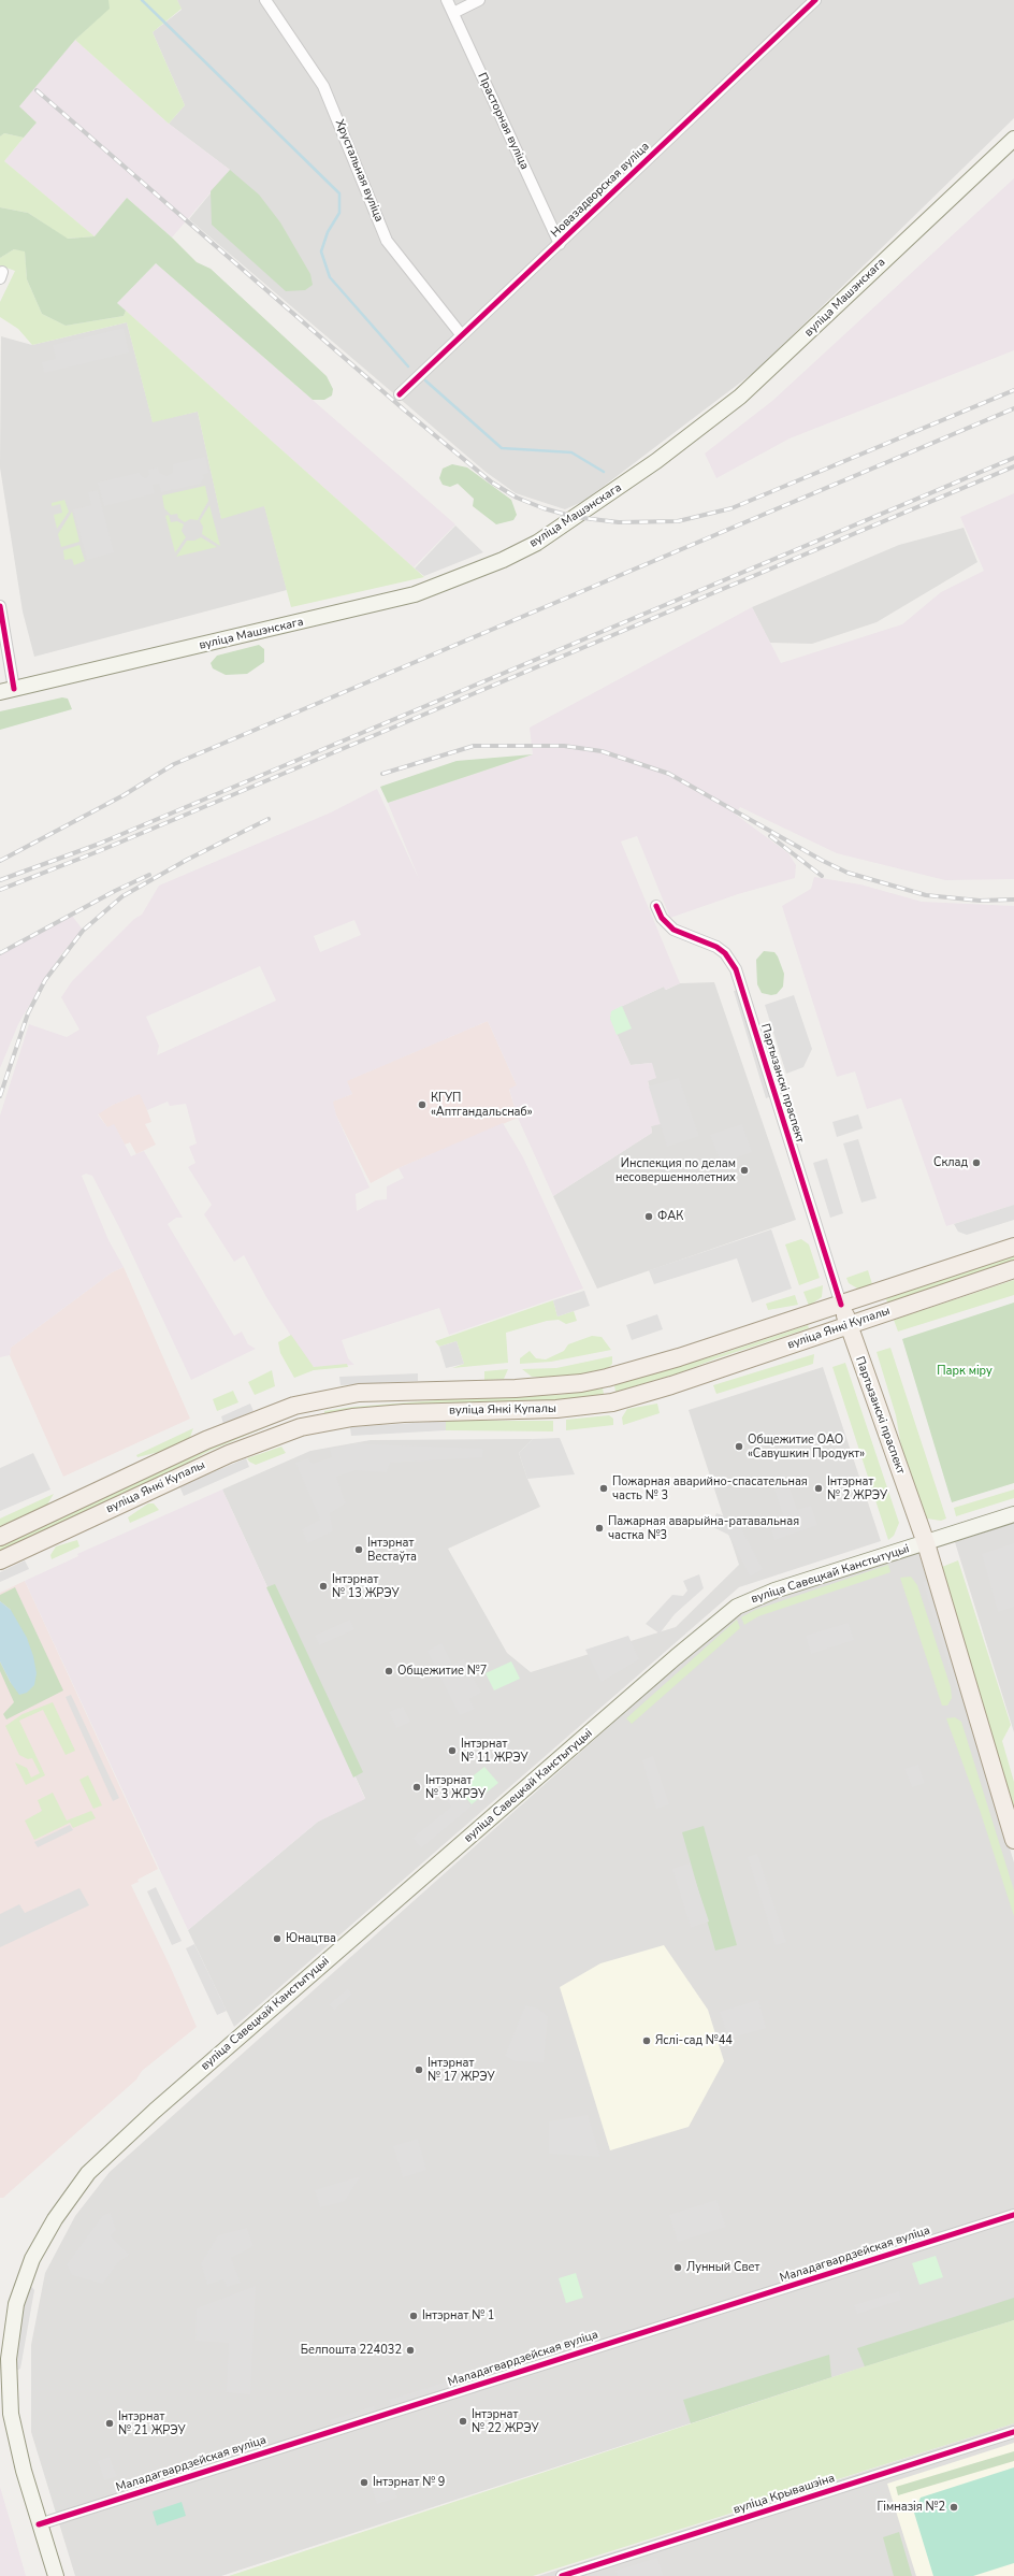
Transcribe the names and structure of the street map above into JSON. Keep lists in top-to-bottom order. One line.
{"streets":{"main road":["вуліца Машэнскага","Партызанскі праспект","вуліца Янкі Купалы","вуліца Савецкай Канстытуцыі"],"street":["Прасторная вуліца","Хрустальная вуліца","Новазадворская вуліца","Маладагвардзейская вуліца","вуліца Крывашэіна"]},"crossings":[["Прасторная вуліца","Новазадворская вуліца"],["Хрустальная вуліца","Новазадворская вуліца"],["Партызанскі праспект","вуліца Янкі Купалы"],["Партызанскі праспект","вуліца Савецкай Канстытуцыі"],["вуліца Савецкай Канстытуцыі","Маладагвардзейская вуліца"]],"parks":["Парк міру"],"places":["КГУП «Аптгандальснаб»","Склад","Инспекция по делам несовершеннолетних","ФАК","Общежитие ОАО «Савушкин Продукт»","Пожарная аварийно-спасательная часть № 3","Інтэрнат № 2 ЖРЭУ","Пажарная аварыйна-ратавальная частка №3","Інтэрнат Вестаўта","Інтэрнат № 13 ЖРЭУ","Общежитие №7","Інтэрнат № 11 ЖРЭУ","Інтэрнат № 3 ЖРЭУ","Юнацтва","Яслі-сад №44","Інтэрнат № 17 ЖРЭУ","Лунный Свет","Інтэрнат № 1","Белпошта 224032","Інтэрнат № 22 ЖРЭУ","Інтэрнат № 21 ЖРЭУ","Інтэрнат № 9","Гімназія №2"]}
